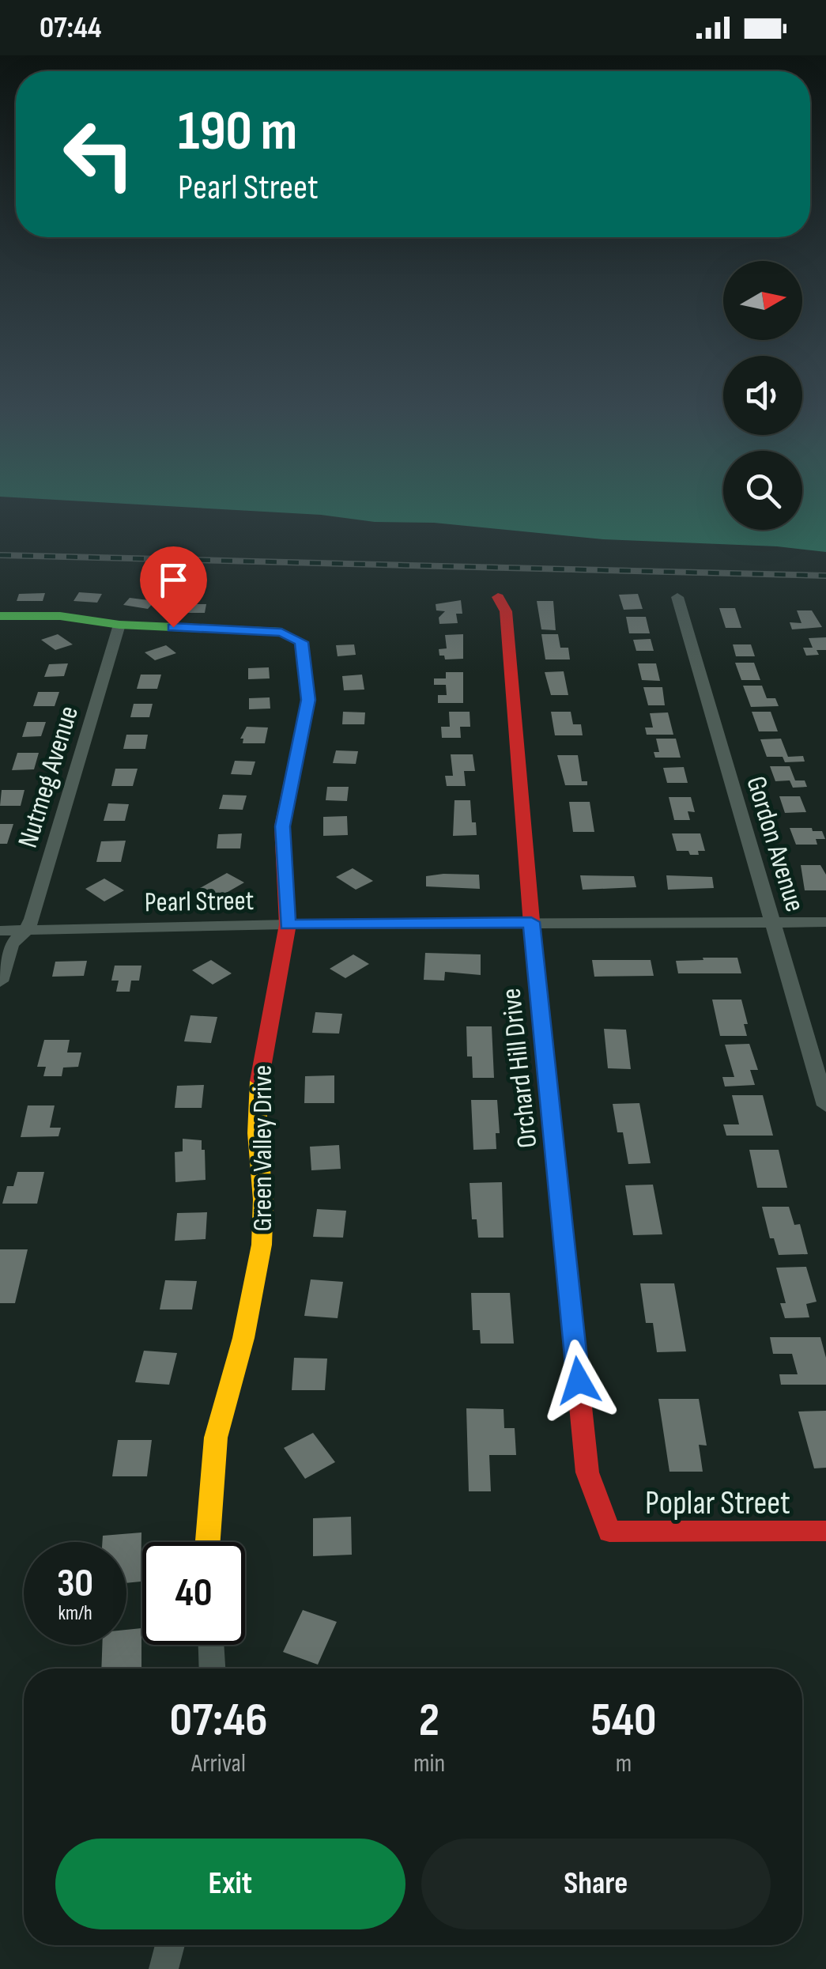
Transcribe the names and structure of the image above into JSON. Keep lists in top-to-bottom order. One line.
{"streets":{"street":["Nutmeg Avenue","Gordon Avenue","Pearl Street","Orchard Hill Drive","Green Valley Drive","Poplar Street"]},"crossings":[["Nutmeg Avenue","Pearl Street"],["Nutmeg Avenue","Green Valley Drive"],["Gordon Avenue","Pearl Street"],["Pearl Street","Orchard Hill Drive"],["Pearl Street","Green Valley Drive"],["Orchard Hill Drive","Poplar Street"]],"north":"right","page":{"status":"07:44","turn":["190 m","Pearl Street"],"speed":"30 km/h","limit":"40","eta":["07:46","Arrival","2","min","540","m"],"buttons":["Exit","Share"]}}
